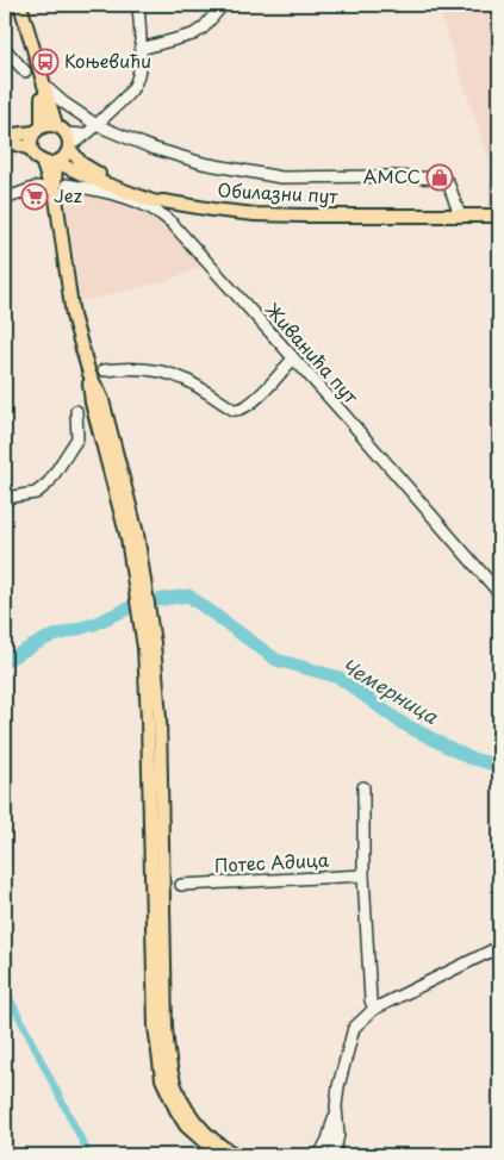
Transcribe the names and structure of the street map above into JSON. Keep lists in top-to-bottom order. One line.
{"streets":{"main road":["Обилазни пут"],"street":["Живанића пут","Потес Адица"]},"crossings":[["Обилазни пут","Живанића пут"]],"water":["Чемерница"],"places":{"bus stop":["Коњевићи"],"shop":["АМСС"],"supermarket":["Jez"]}}
